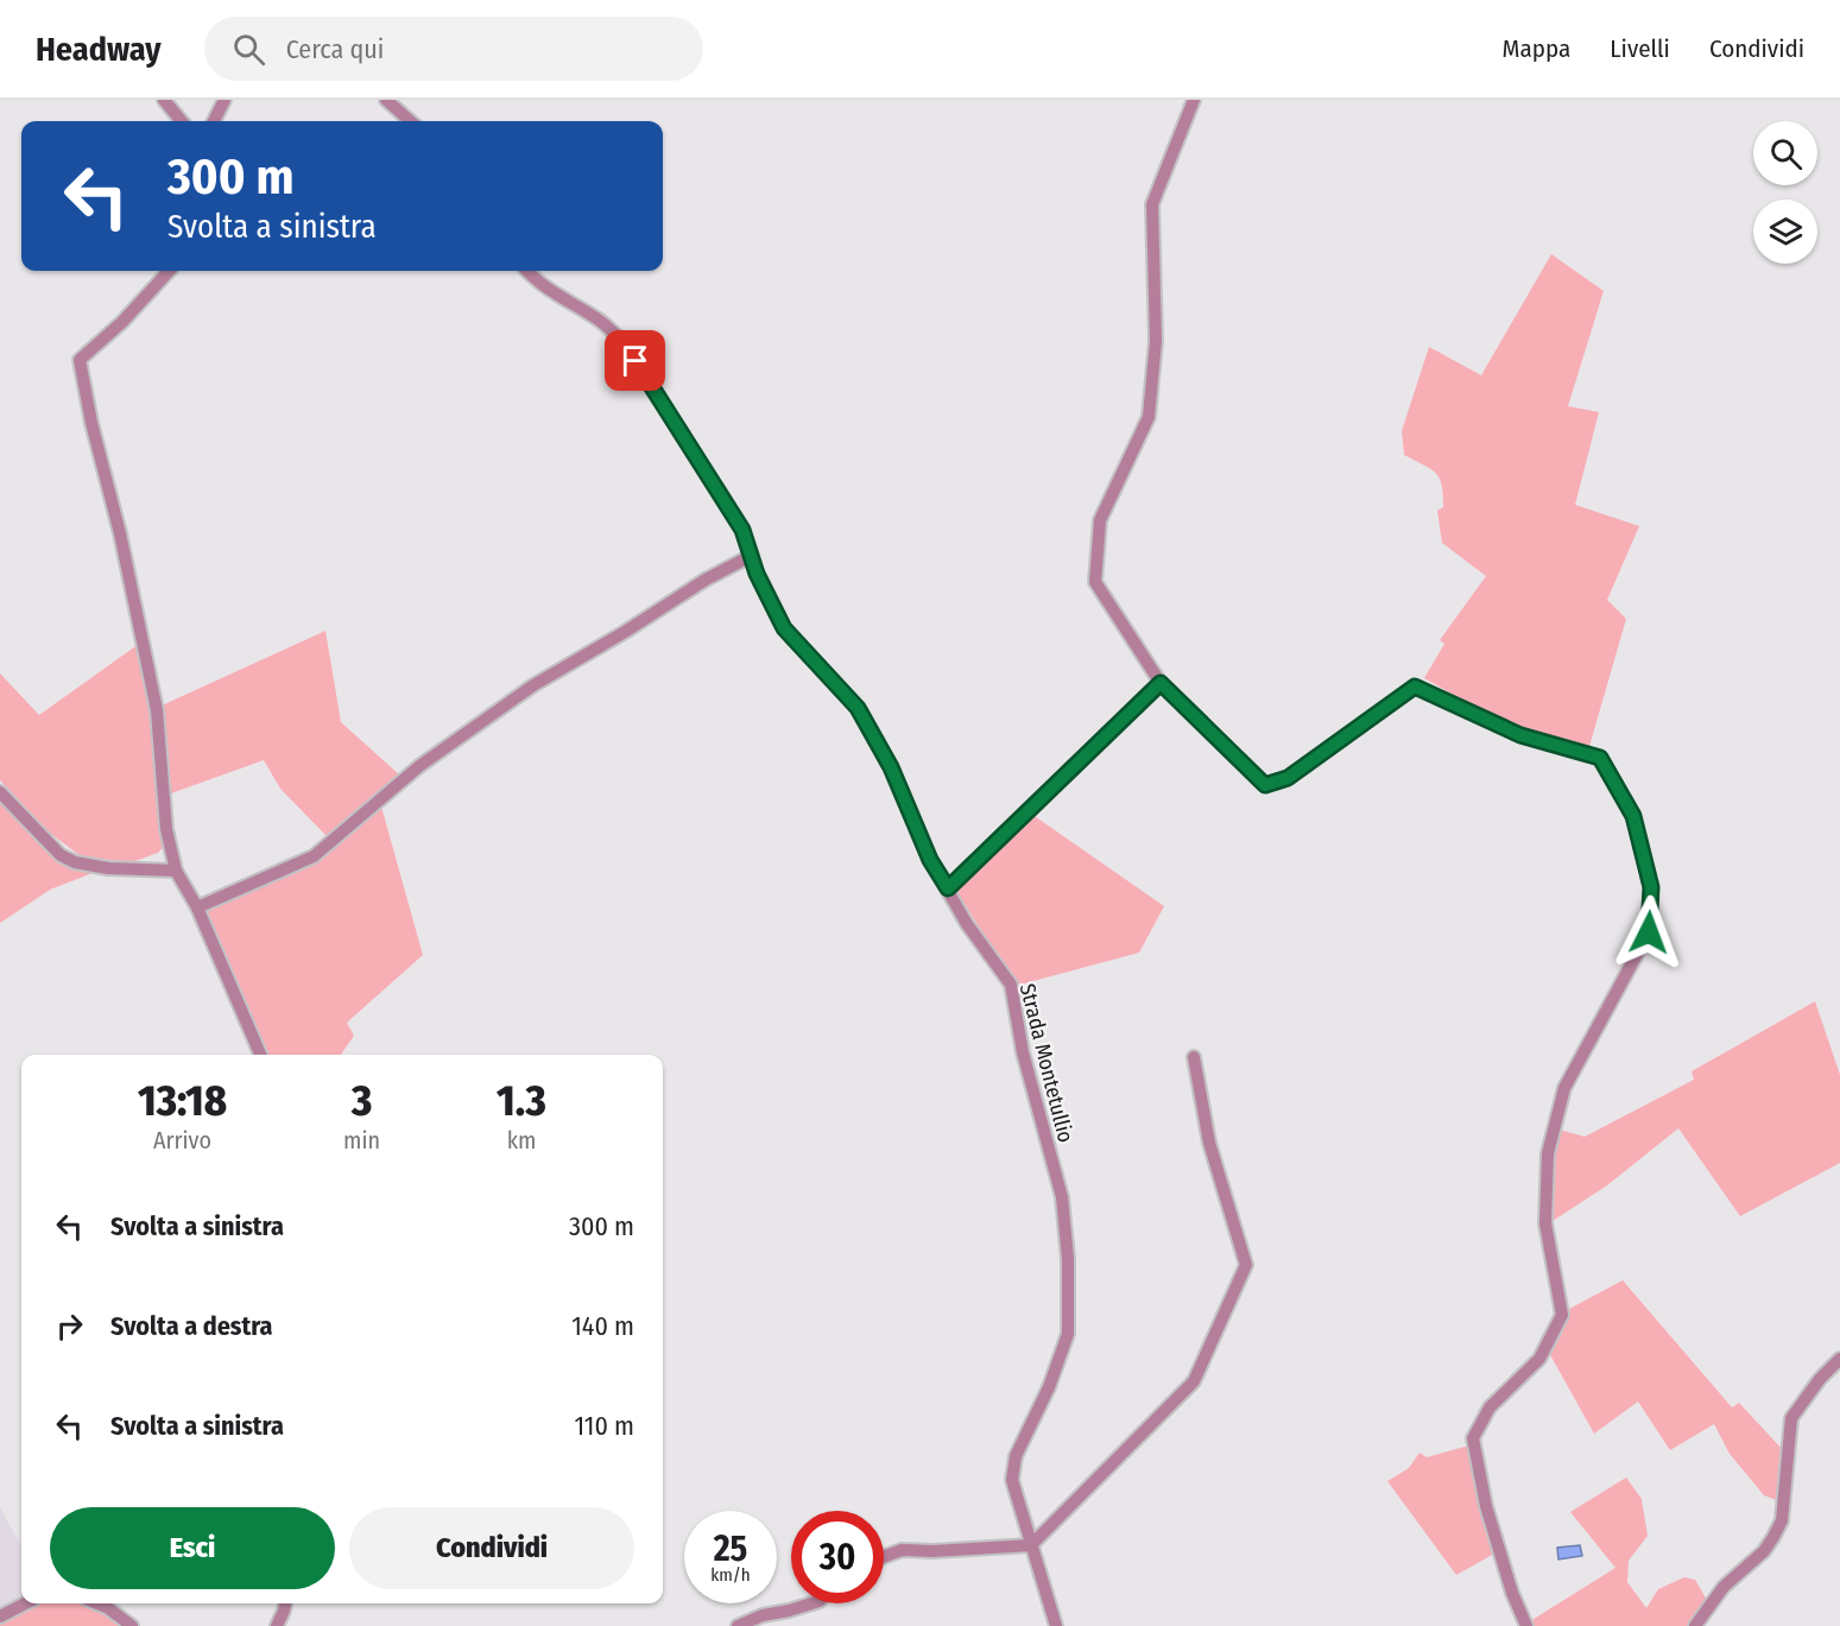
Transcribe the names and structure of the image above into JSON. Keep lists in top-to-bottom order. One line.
{"streets":{"street":["Strada Montetullio"]},"page":{"header":"Headway","search":"Cerca qui","nav":["Mappa","Livelli","Condividi"],"turn":["300 m","Svolta a sinistra"],"eta":["13:18","Arrivo","3","min","1.3","km"],"list":[{"name":"Svolta a sinistra","value":"300 m"},{"name":"Svolta a destra","value":"140 m"},{"name":"Svolta a sinistra","value":"110 m"}],"buttons":["Esci","Condividi"],"speed":"25 km/h","limit":"30"}}
